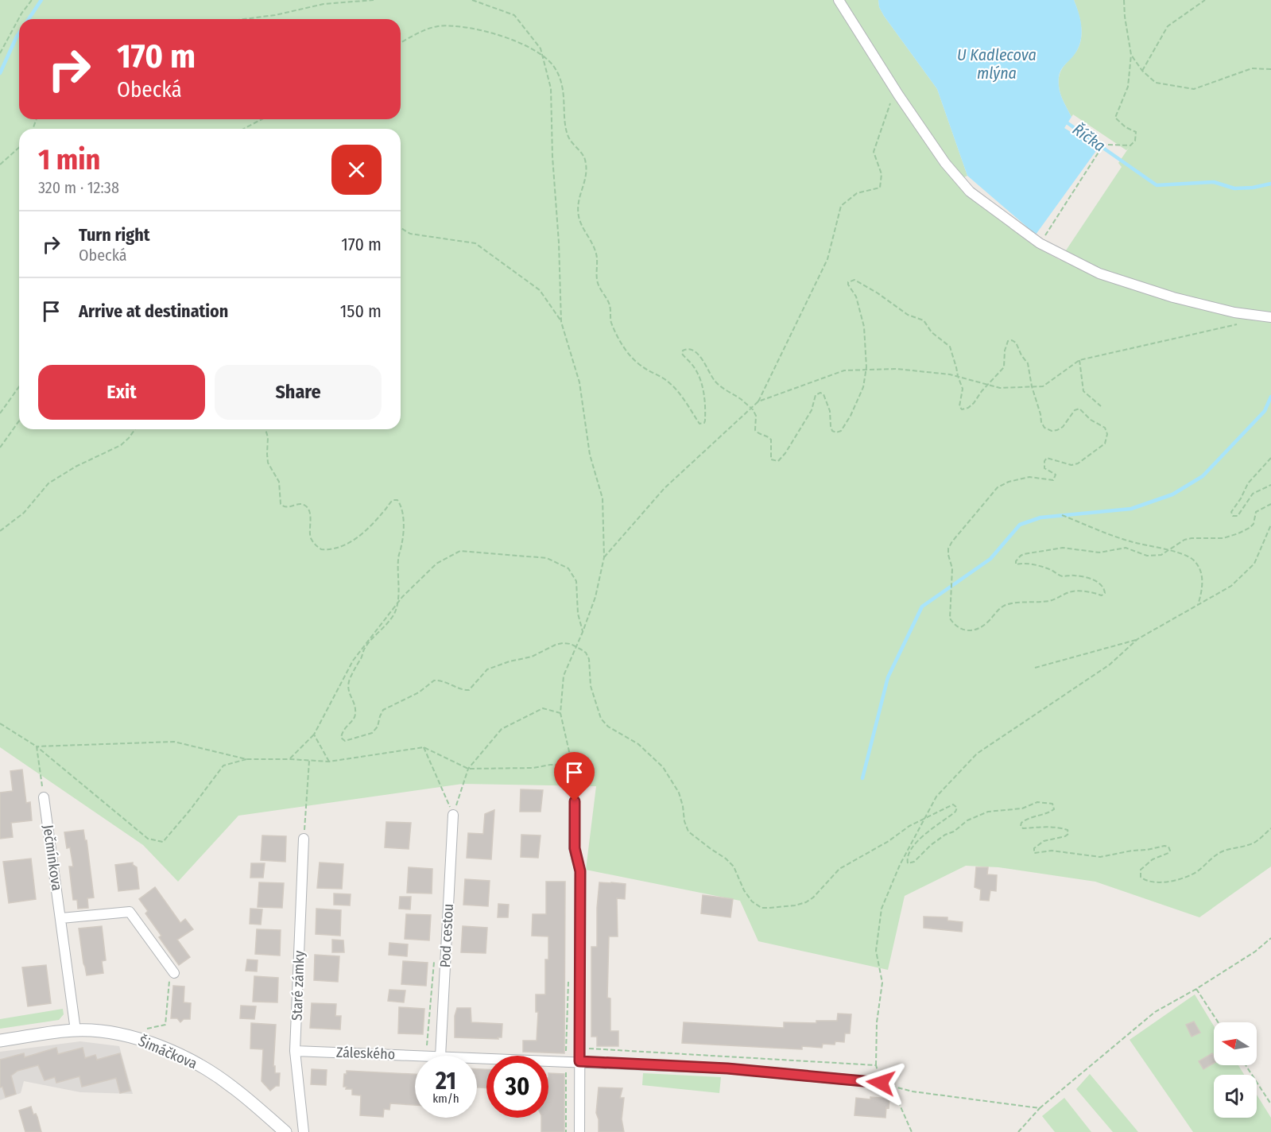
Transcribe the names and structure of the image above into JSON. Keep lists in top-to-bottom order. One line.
{"streets":{"street":["Ječmínkova","Pod cestou","Staré zámky","Šimáčkova","Záleského"]},"crossings":[["Ječmínkova","Šimáčkova"],["Staré zámky","Záleského"]],"water":["U Kadlecova mlýna","Říčka"],"north":"left","page":{"turn":["170 m","Obecká"],"heading":["1 min","320 m · 12:38"],"list":[{"name":"Turn right","note":"Obecká","value":"170 m"},{"name":"Arrive at destination","value":"150 m"}],"buttons":["Exit","Share"],"speed":"21 km/h","limit":"30"}}
